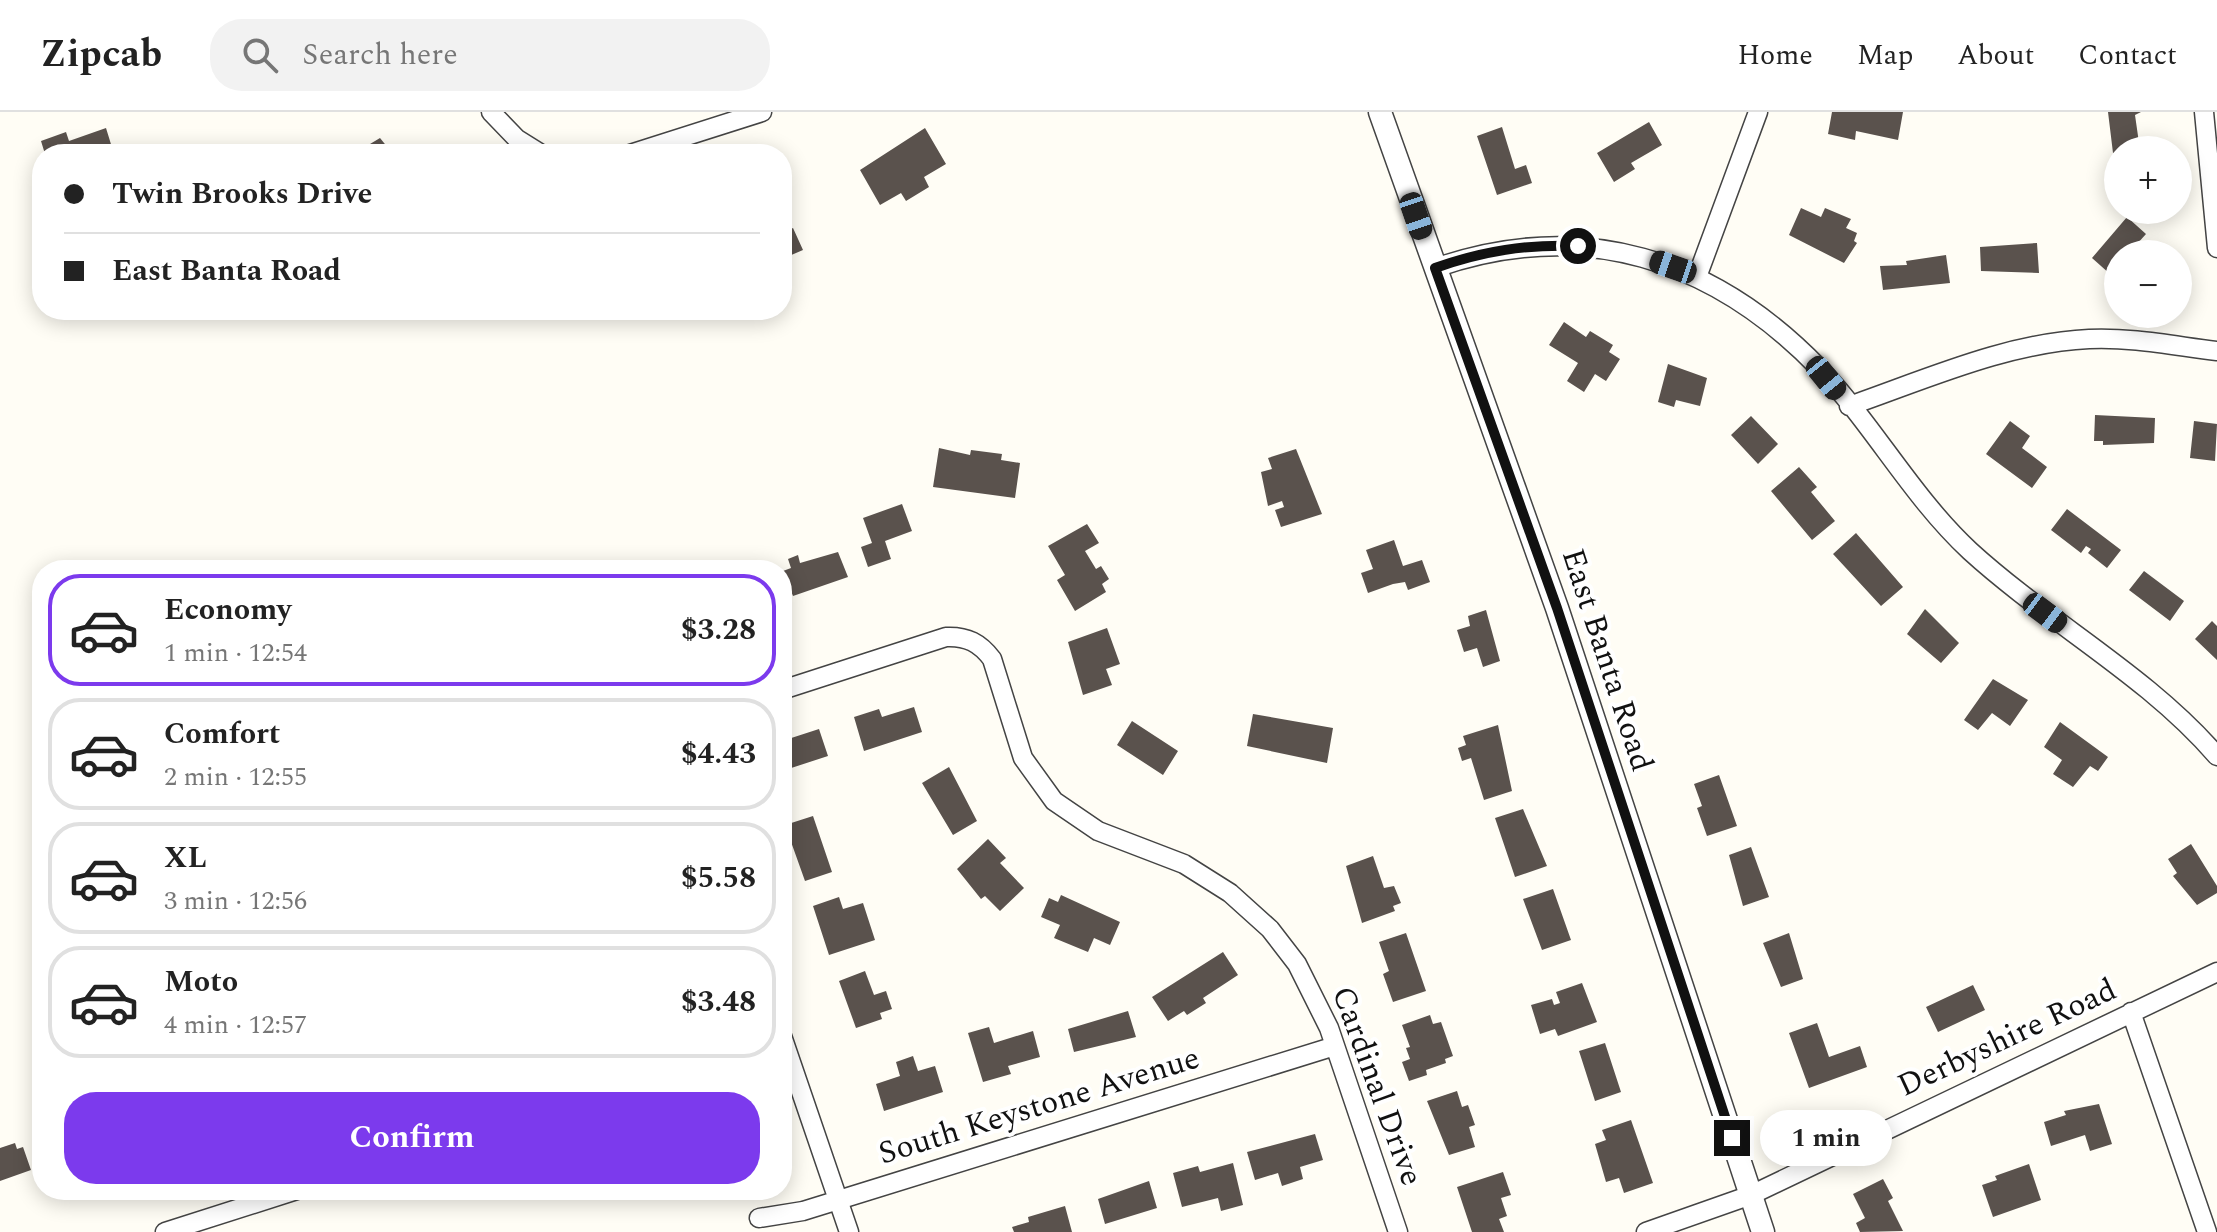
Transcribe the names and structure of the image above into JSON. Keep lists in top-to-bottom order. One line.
{"streets":{"street":["East Banta Road","Derbyshire Road","Cardinal Drive","South Keystone Avenue"]},"crossings":[["East Banta Road","Derbyshire Road"],["Cardinal Drive","South Keystone Avenue"]],"page":{"header":"Zipcab","search":"Search here","nav":["Home","Map","About","Contact"],"map_buttons":["+","−"],"banner":["Twin Brooks Drive","East Banta Road"],"list":[{"name":"Economy","note":"1 min · 12:54","value":"$3.28"},{"name":"Comfort","note":"2 min · 12:55","value":"$4.43"},{"name":"XL","note":"3 min · 12:56","value":"$5.58"},{"name":"Moto","note":"4 min · 12:57","value":"$3.48"}],"buttons":"Confirm","bubble":"1 min"}}
